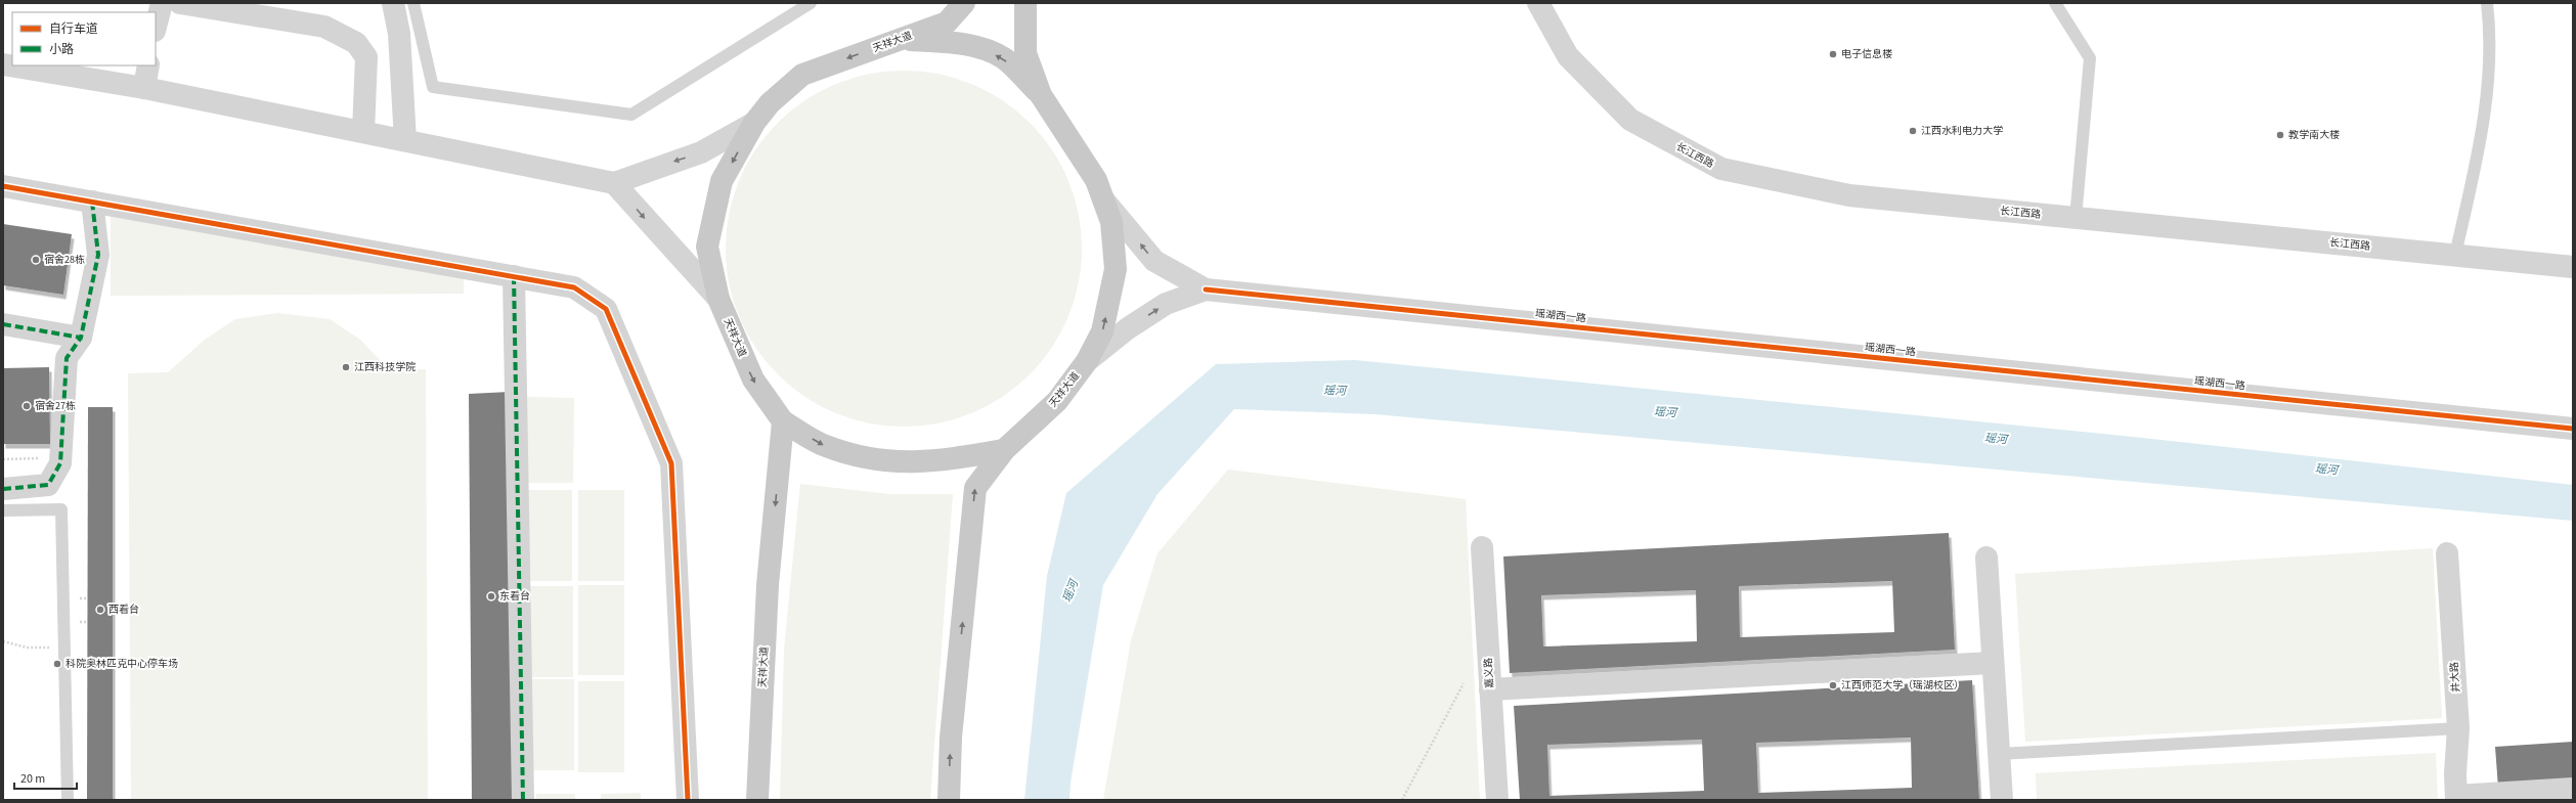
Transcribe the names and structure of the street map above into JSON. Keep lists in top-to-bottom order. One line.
{"streets":{"main road":["天祥大道"],"street":["长江西路","瑶湖西一路","嘉义路","井大路"]},"water":["瑶河"],"places":["电子信息楼","江西水利电力大学","教学南大楼","宿舍28栋","江西科技学院","宿舍27栋","东看台","西看台","科院奥林匹克中心停车场","江西师范大学（瑶湖校区）"],"legend":["自行车道","小路"],"scale_bar":"20 m"}
